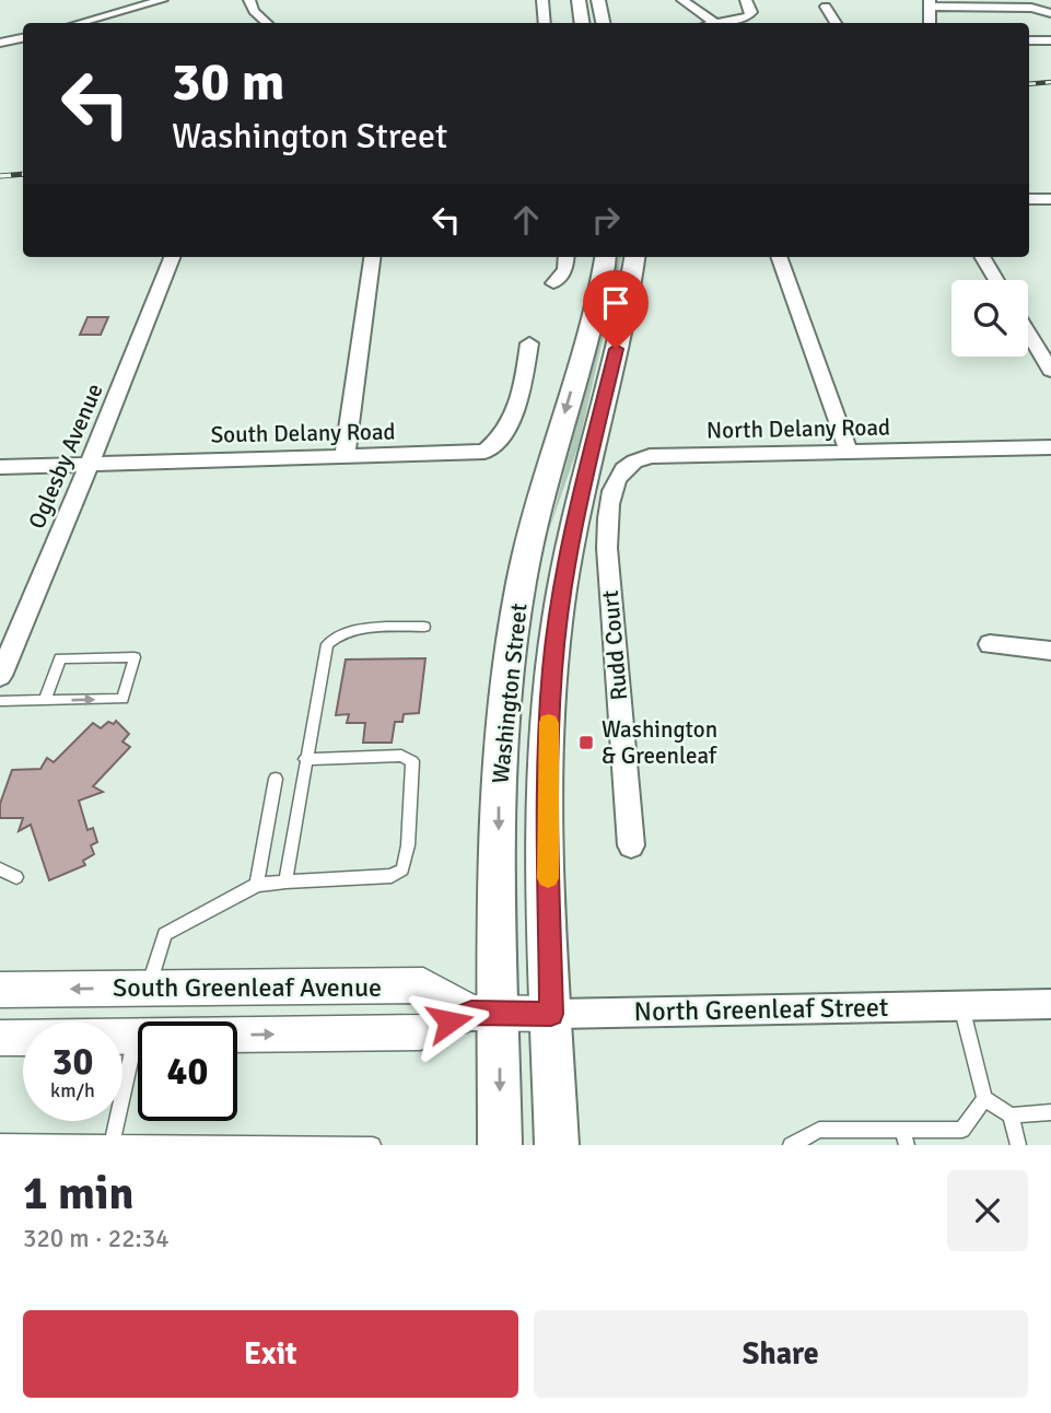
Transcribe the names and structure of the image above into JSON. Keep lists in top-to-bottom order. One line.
{"streets":{"main road":["Washington Street"],"street":["North Delany Road","South Delany Road","Oglesby Avenue","Rudd Court","South Greenleaf Avenue","North Greenleaf Street"]},"crossings":[["North Delany Road","Rudd Court"],["South Delany Road","Oglesby Avenue"],["Washington Street","South Greenleaf Avenue"],["Washington Street","North Greenleaf Street"],["South Greenleaf Avenue","North Greenleaf Street"]],"places":{"transit":["Washington & Greenleaf"]},"page":{"turn":["30 m","Washington Street"],"speed":"30 km/h","limit":"40","heading":["1 min","320 m · 22:34"],"buttons":["Exit","Share"]}}
